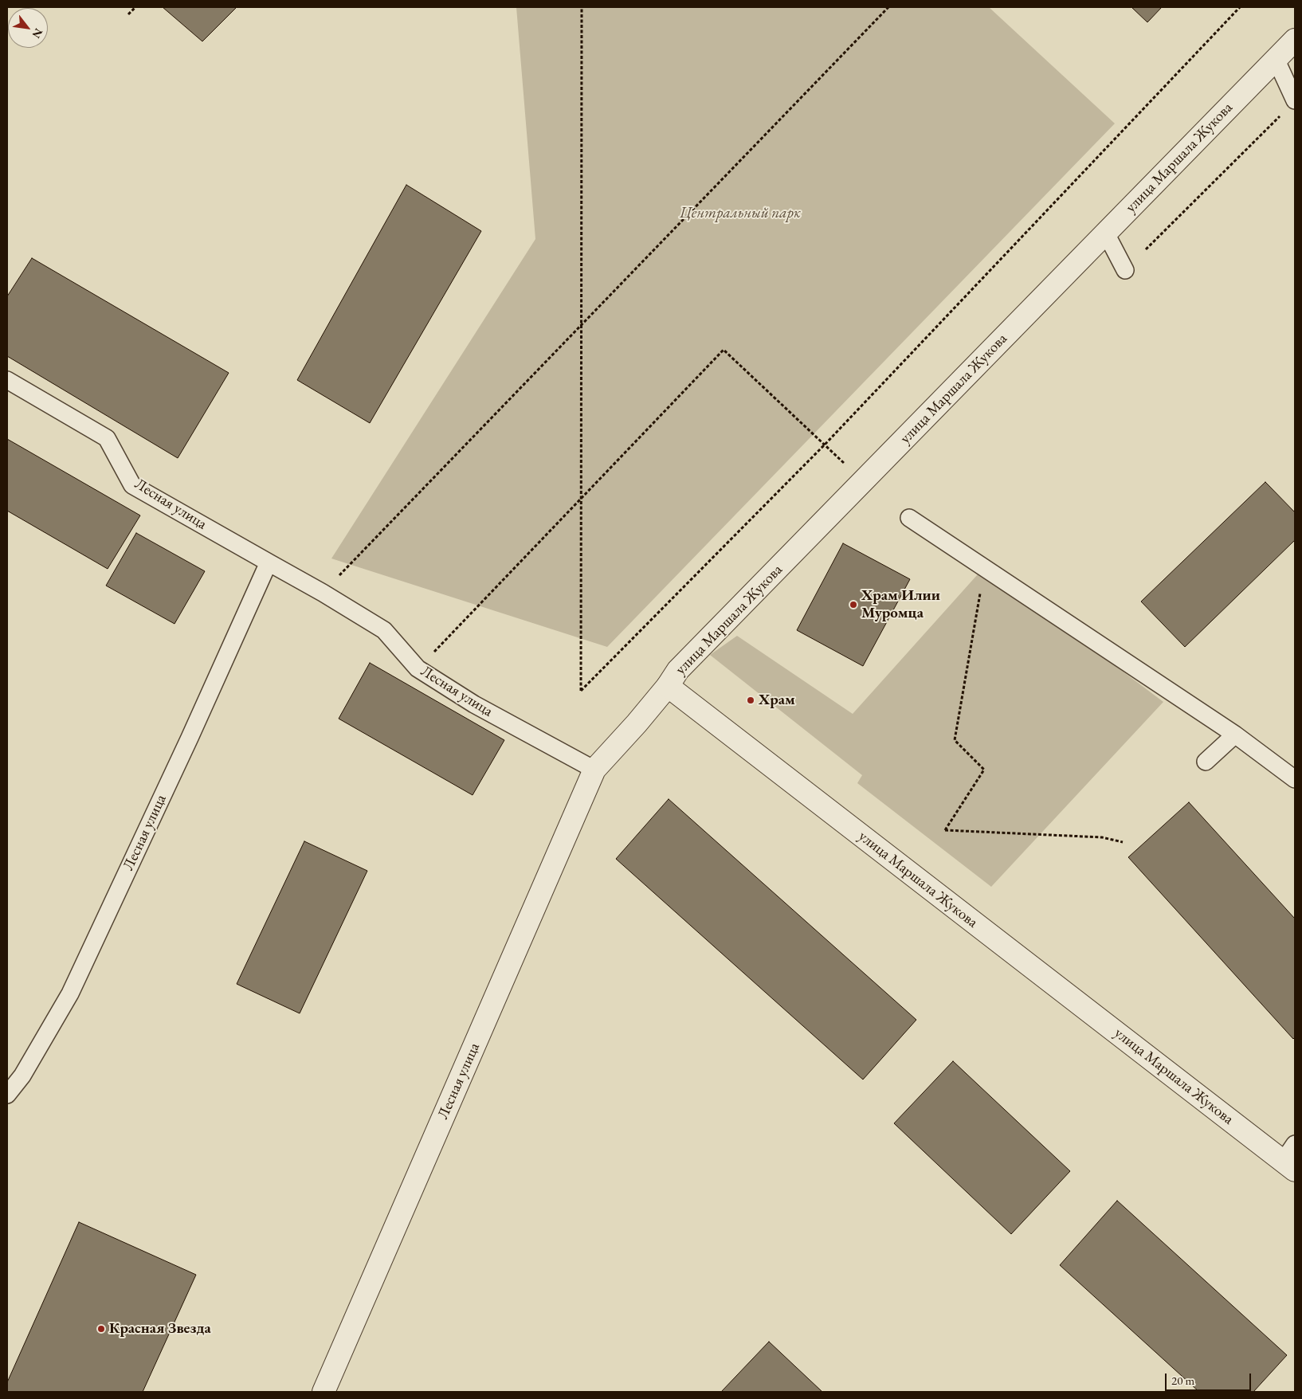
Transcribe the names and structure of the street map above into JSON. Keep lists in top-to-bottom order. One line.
{"streets":{"street":["улица Маршала Жукова","Лесная улица"]},"crossings":[["улица Маршала Жукова","Лесная улица"]],"parks":["Центральный парк"],"places":["Храм Илии Муромца","Храм","Красная Звезда"],"scale_bar":"20 m","north":"bottom right"}
